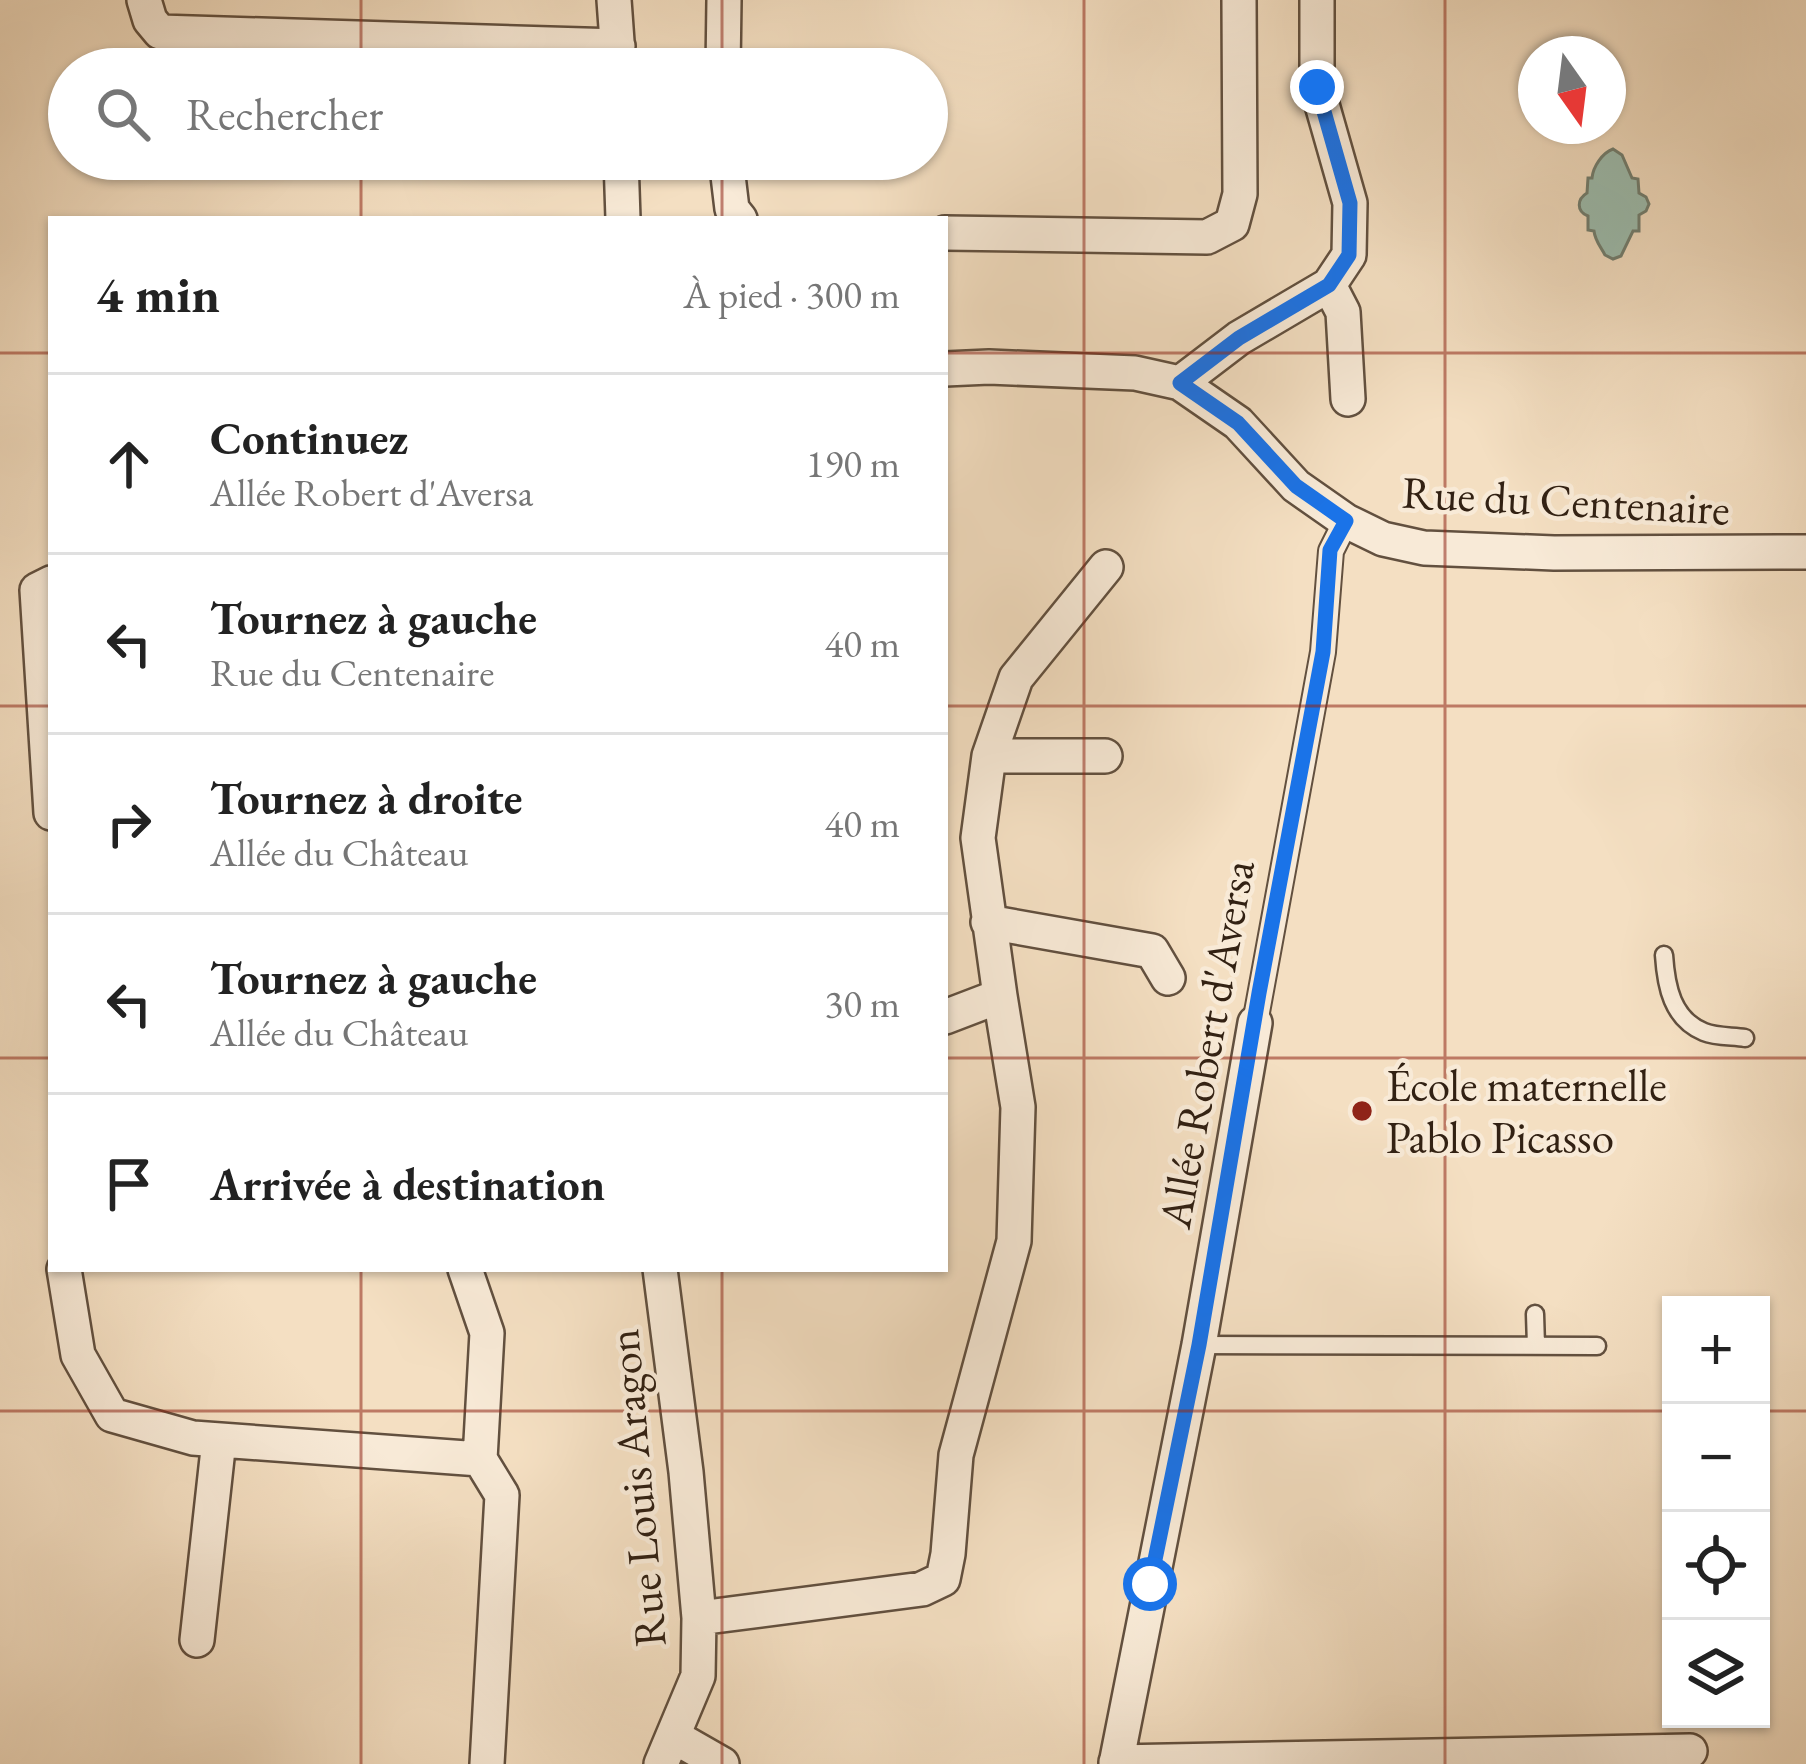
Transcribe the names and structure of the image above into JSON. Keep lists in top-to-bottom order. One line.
{"streets":{"street":["Rue du Centenaire","Allée Robert d'Aversa","Rue Louis Aragon"]},"crossings":[["Rue du Centenaire","Allée Robert d'Aversa"]],"places":["École maternelle Pablo Picasso"],"north":"bottom","page":{"search":"Rechercher","heading":["4 min","À pied · 300 m"],"list":[["Continuez","Allée Robert d'Aversa","190 m"],["Tournez à gauche","Rue du Centenaire","40 m"],["Tournez à droite","Allée du Château","40 m"],["Tournez à gauche","Allée du Château","30 m"],"Arrivée à destination"],"map_buttons":["+","−"]}}
